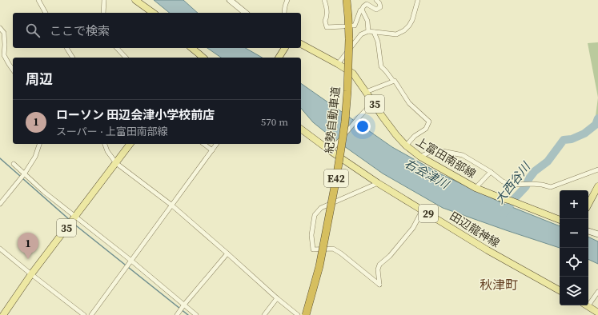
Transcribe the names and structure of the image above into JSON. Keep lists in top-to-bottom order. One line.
{"streets":{"highway":["紀勢自動車道","E42"],"main road":["35","上富田南部線","29","田辺龍神線"]},"districts":["秋津町"],"water":["右会津川","大西谷川"],"page":{"search":"ここで検索","heading":"周辺","list":[{"mark":"1","name":"ローソン 田辺会津小学校前店","note":"スーパー · 上富田南部線","value":"570 m"}],"map_buttons":["+","−"],"pins":"1"}}
